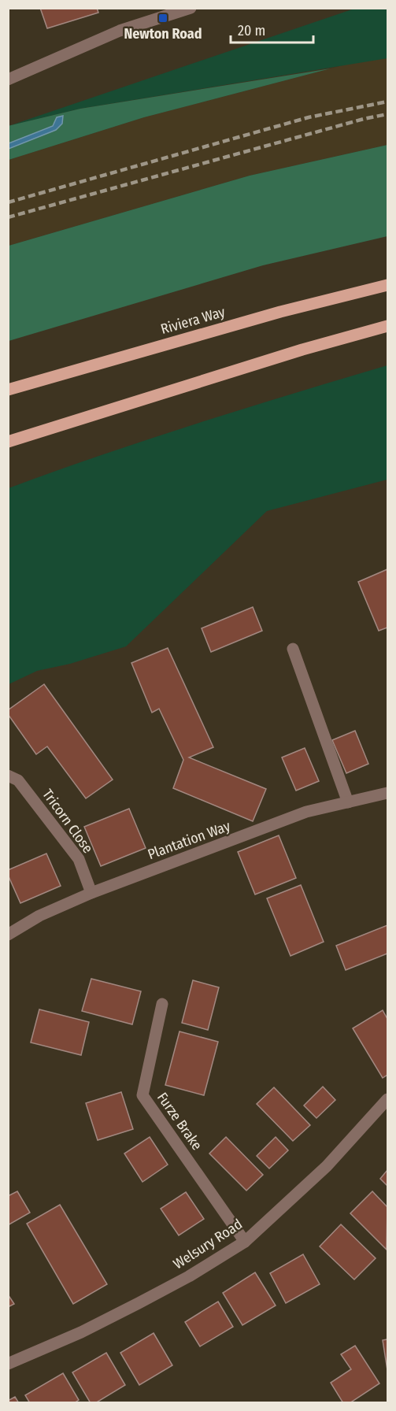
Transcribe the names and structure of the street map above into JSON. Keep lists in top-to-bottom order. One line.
{"streets":{"main road":["Riviera Way"],"street":["Tricorn Close","Plantation Way","Furze Brake","Welsury Road"]},"crossings":[["Tricorn Close","Plantation Way"],["Furze Brake","Welsury Road"]],"places":{"transit":["Newton Road"]},"scale_bar":"20 m"}
